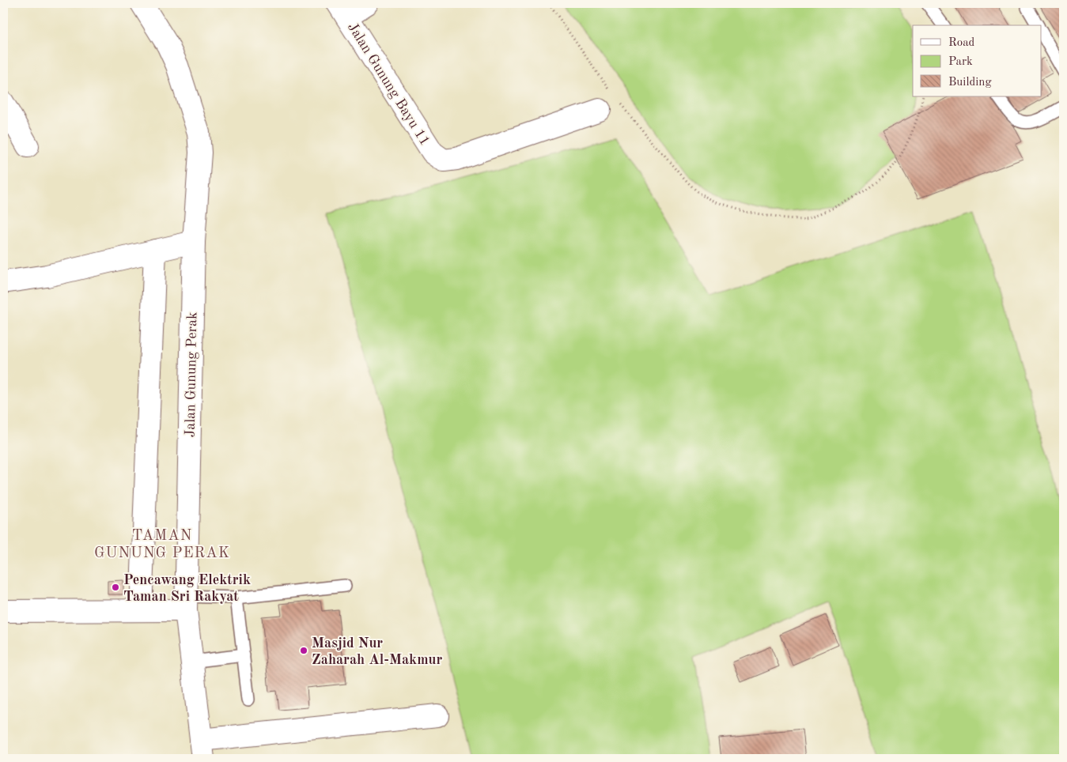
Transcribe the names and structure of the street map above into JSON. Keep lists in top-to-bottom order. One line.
{"streets":{"street":["Jalan Gunung Bayu 11","Jalan Gunung Perak"]},"districts":["TAMAN GUNUNG PERAK"],"places":["Pencawang Elektrik Taman Sri Rakyat","Masjid Nur Zaharah Al-Makmur"],"legend":["Road","Park","Building"]}
